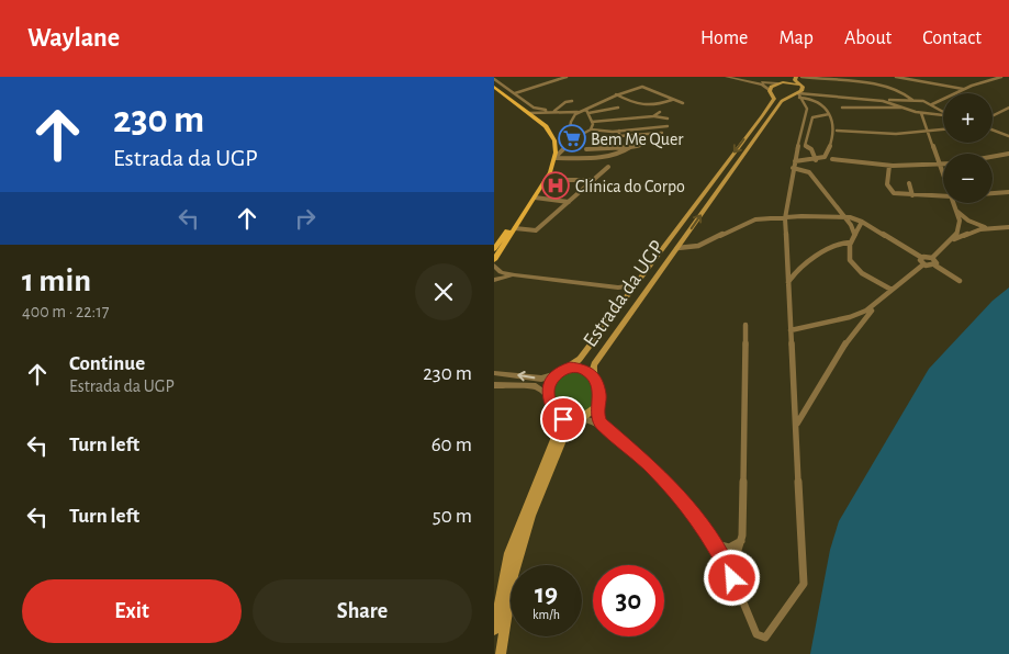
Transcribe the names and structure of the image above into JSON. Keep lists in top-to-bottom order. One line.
{"streets":{"main road":["Estrada da UGP"]},"places":{"supermarket":["Bem Me Quer"],"hospital":["Clínica do Corpo"]},"page":{"header":"Waylane","nav":["Home","Map","About","Contact"],"turn":["230 m","Estrada da UGP"],"map_buttons":["+","−"],"heading":["1 min","400 m · 22:17"],"list":[{"name":"Continue","note":"Estrada da UGP","value":"230 m"},{"name":"Turn left","value":"60 m"},{"name":"Turn left","value":"50 m"}],"speed":"19 km/h","limit":"30","buttons":["Exit","Share"]}}
